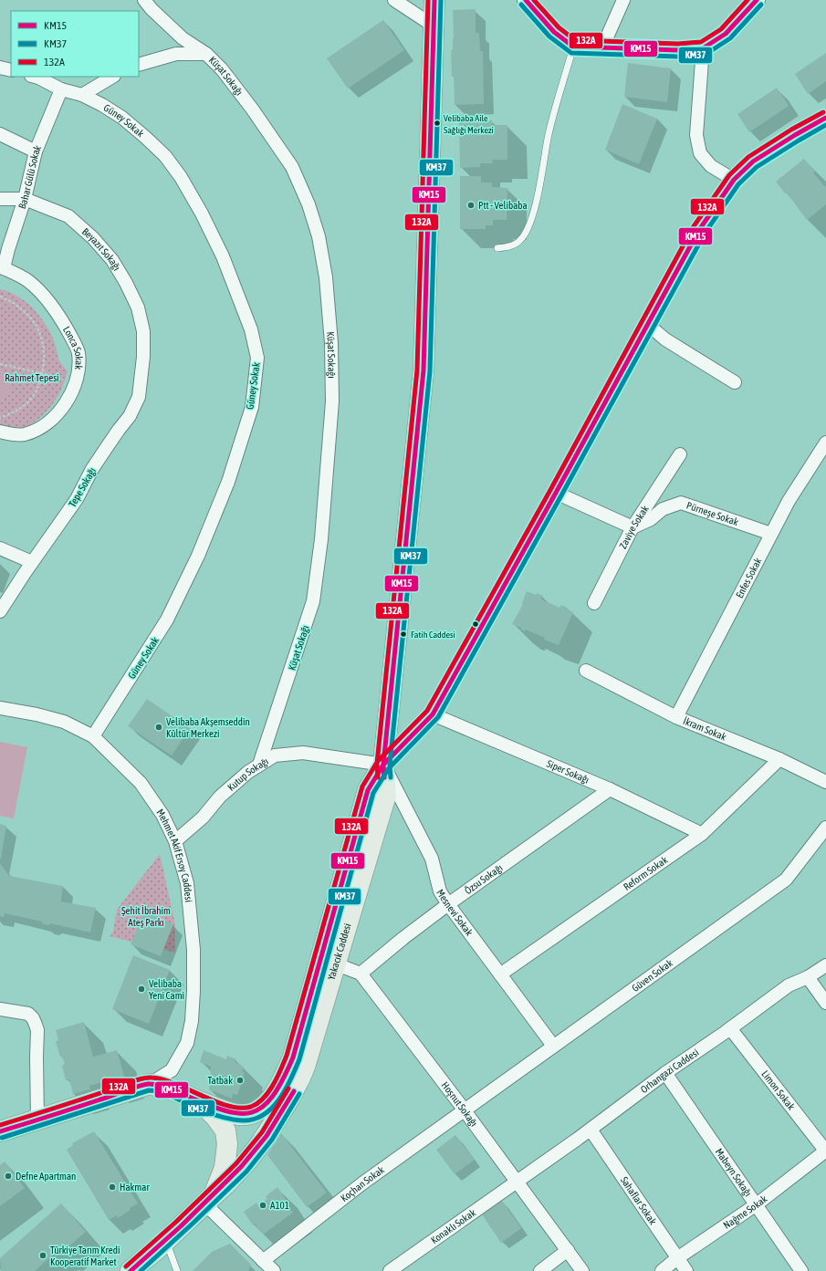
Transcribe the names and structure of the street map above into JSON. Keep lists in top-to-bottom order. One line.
{"streets":{"main road":["Yakacık Caddesi"],"street":["Küşat Sokağı","Güney Sokak","Bahar Gülü Sokak","Beyazıt Sokağı","Lonca Sokak","Tepe Sokağı","Pürneşe Sokak","Zaviye Sokak","Enfes Sokak","İkram Sokak","Siper Sokağı","Kutup Sokağı","Mehmet Akif Ersoy Caddesi","Reform Sokak","Özsu Sokağı","Mesnevi Sokak","Güven Sokak","Orhangazi Caddesi","Limon Sokak","Hoşnut Sokağı","Mabeyn Sokağı","Koçhan Sokak","Sahaflar Sokak","Nağme Sokak","Konaklı Sokak"]},"crossings":[["Küşat Sokağı","Kutup Sokağı"],["Güney Sokak","Bahar Gülü Sokak"],["Güney Sokak","Mehmet Akif Ersoy Caddesi"],["Bahar Gülü Sokak","Beyazıt Sokağı"],["Bahar Gülü Sokak","Lonca Sokak"],["Beyazıt Sokağı","Tepe Sokağı"],["Pürneşe Sokak","Zaviye Sokak"],["Pürneşe Sokak","Enfes Sokak"],["Enfes Sokak","İkram Sokak"],["İkram Sokak","Reform Sokak"],["Siper Sokağı","Reform Sokak"],["Siper Sokağı","Özsu Sokağı"],["Kutup Sokağı","Mehmet Akif Ersoy Caddesi"],["Kutup Sokağı","Mesnevi Sokak"],["Kutup Sokağı","Yakacık Caddesi"],["Reform Sokak","Mesnevi Sokak"],["Özsu Sokağı","Mesnevi Sokak"],["Özsu Sokağı","Hoşnut Sokağı"],["Mesnevi Sokak","Yakacık Caddesi"],["Mesnevi Sokak","Güven Sokak"],["Güven Sokak","Hoşnut Sokağı"],["Güven Sokak","Koçhan Sokak"],["Orhangazi Caddesi","Limon Sokak"],["Orhangazi Caddesi","Hoşnut Sokağı"],["Orhangazi Caddesi","Mabeyn Sokağı"],["Orhangazi Caddesi","Sahaflar Sokak"],["Orhangazi Caddesi","Konaklı Sokak"],["Limon Sokak","Nağme Sokak"],["Hoşnut Sokağı","Koçhan Sokak"],["Hoşnut Sokağı","Konaklı Sokak"],["Mabeyn Sokağı","Nağme Sokak"],["Sahaflar Sokak","Nağme Sokak"]],"parks":["Rahmet Tepesi","Şehit İbrahim Ateş Parkı"],"places":["Velibaba Aile Sağlığı Merkezi","Ptt - Velibaba","Fatih Caddesi","Velibaba Akşemseddin Kültür Merkezi","Velibaba Yeni Cami","Tatbak","Defne Apartman","Hakmar","A101","Türkiye Tarım Kredi Kooperatif Market"],"lines":["transit line KM15","transit line KM37","transit line 132A"],"legend":["KM15","KM37","132A"]}
